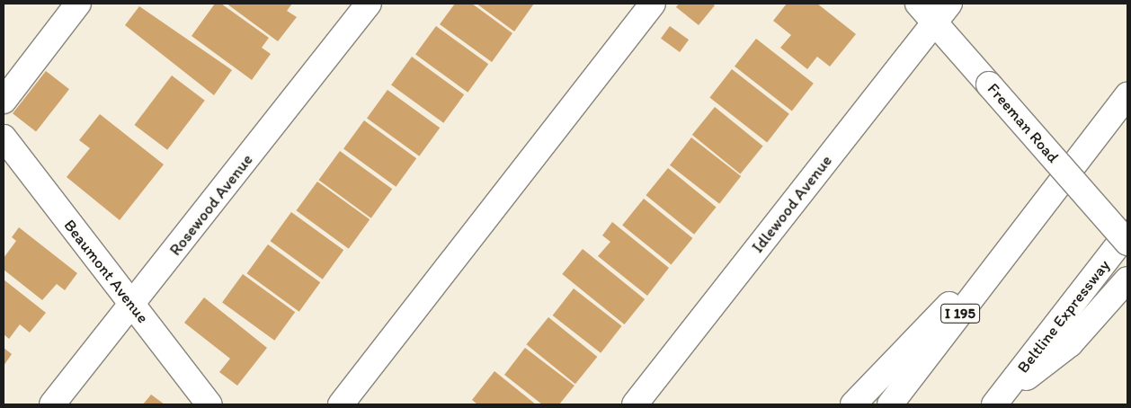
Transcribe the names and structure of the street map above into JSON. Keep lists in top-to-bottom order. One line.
{"streets":{"main road":["Freeman Road","Idlewood Avenue","Rosewood Avenue","Beaumont Avenue","I 195","Beltline Expressway"]},"crossings":[["Freeman Road","Idlewood Avenue"],["Rosewood Avenue","Beaumont Avenue"]]}
